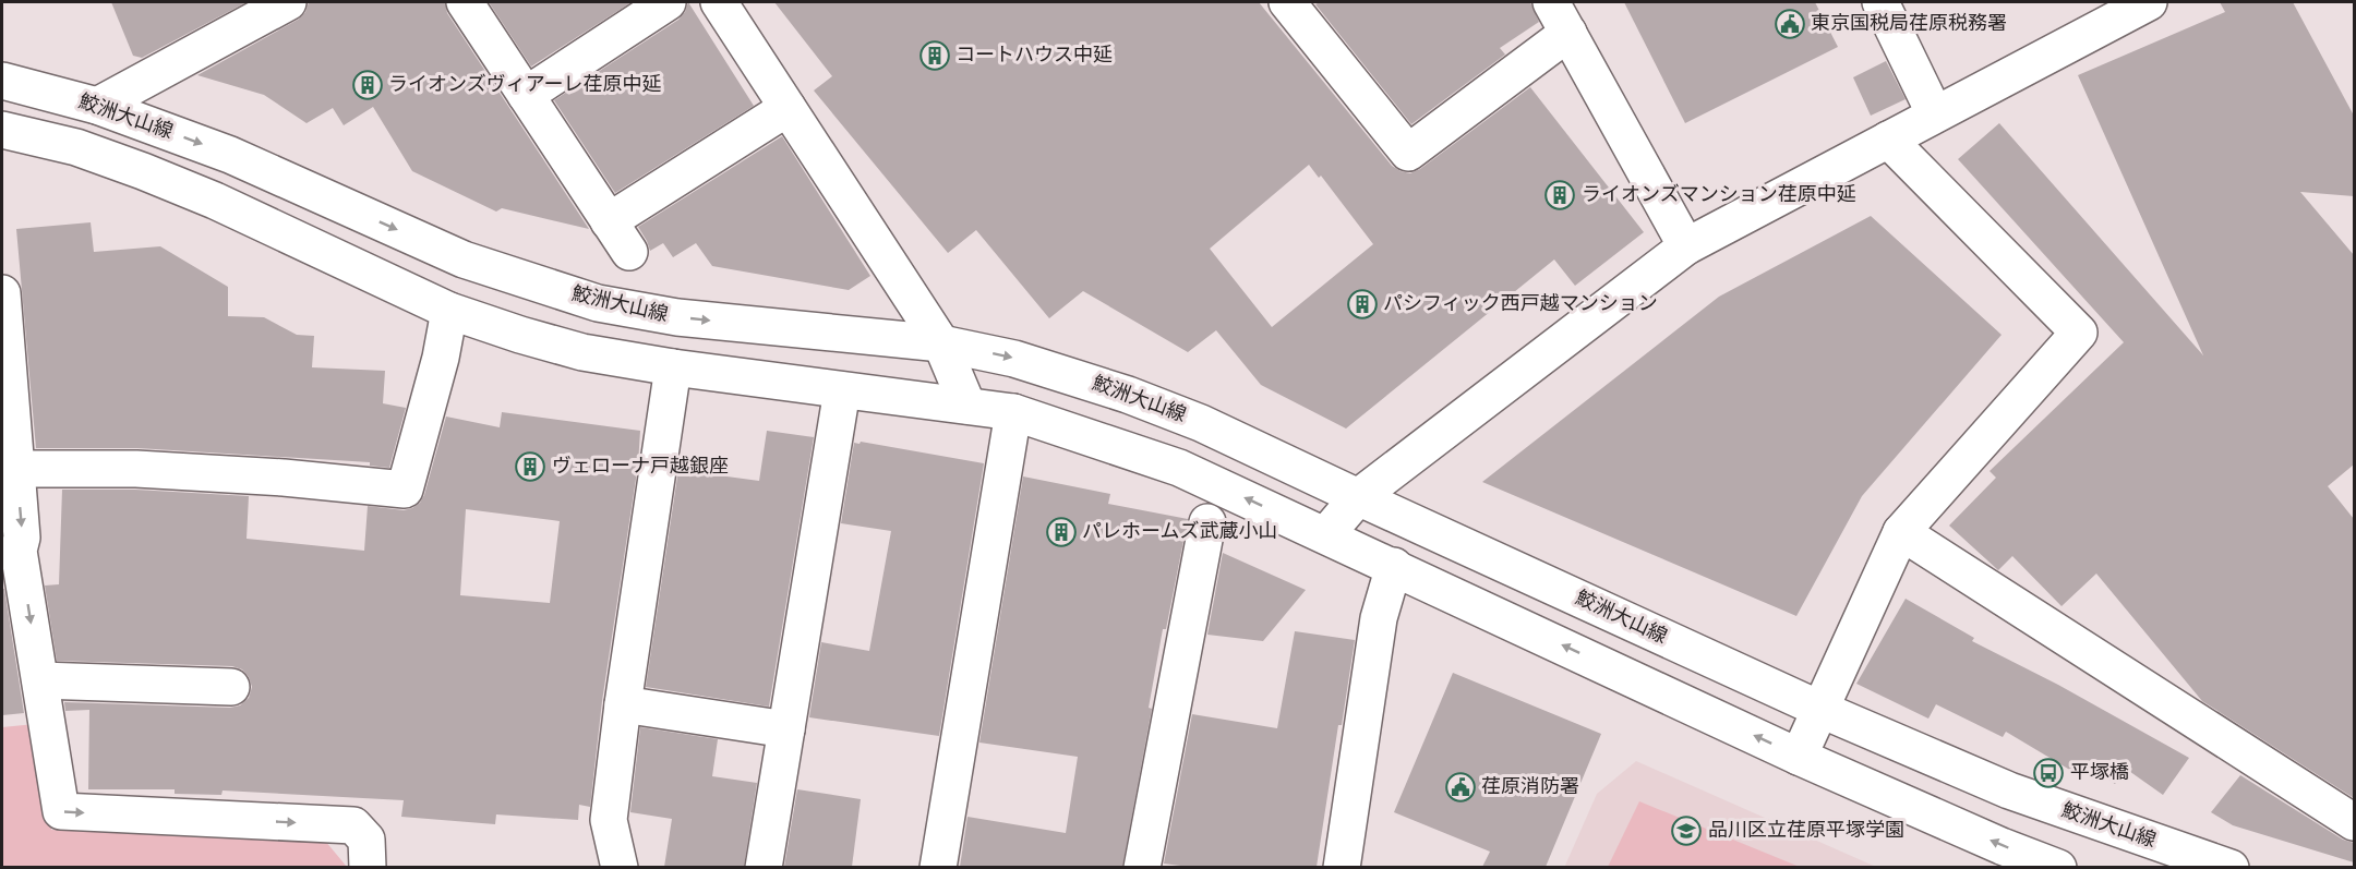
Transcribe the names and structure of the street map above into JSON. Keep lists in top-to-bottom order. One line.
{"streets":{"street":["鮫洲大山線"]},"places":{"public building":["東京国税局荏原税務署","荏原消防署"],"building":["コートハウス中延","ライオンズヴィアーレ荏原中延","ライオンズマンション荏原中延","パシフィック西戸越マンション","ヴェローナ戸越銀座","パレホームズ武蔵小山"],"bus stop":["平塚橋"],"school or university":["品川区立荏原平塚学園"]}}
